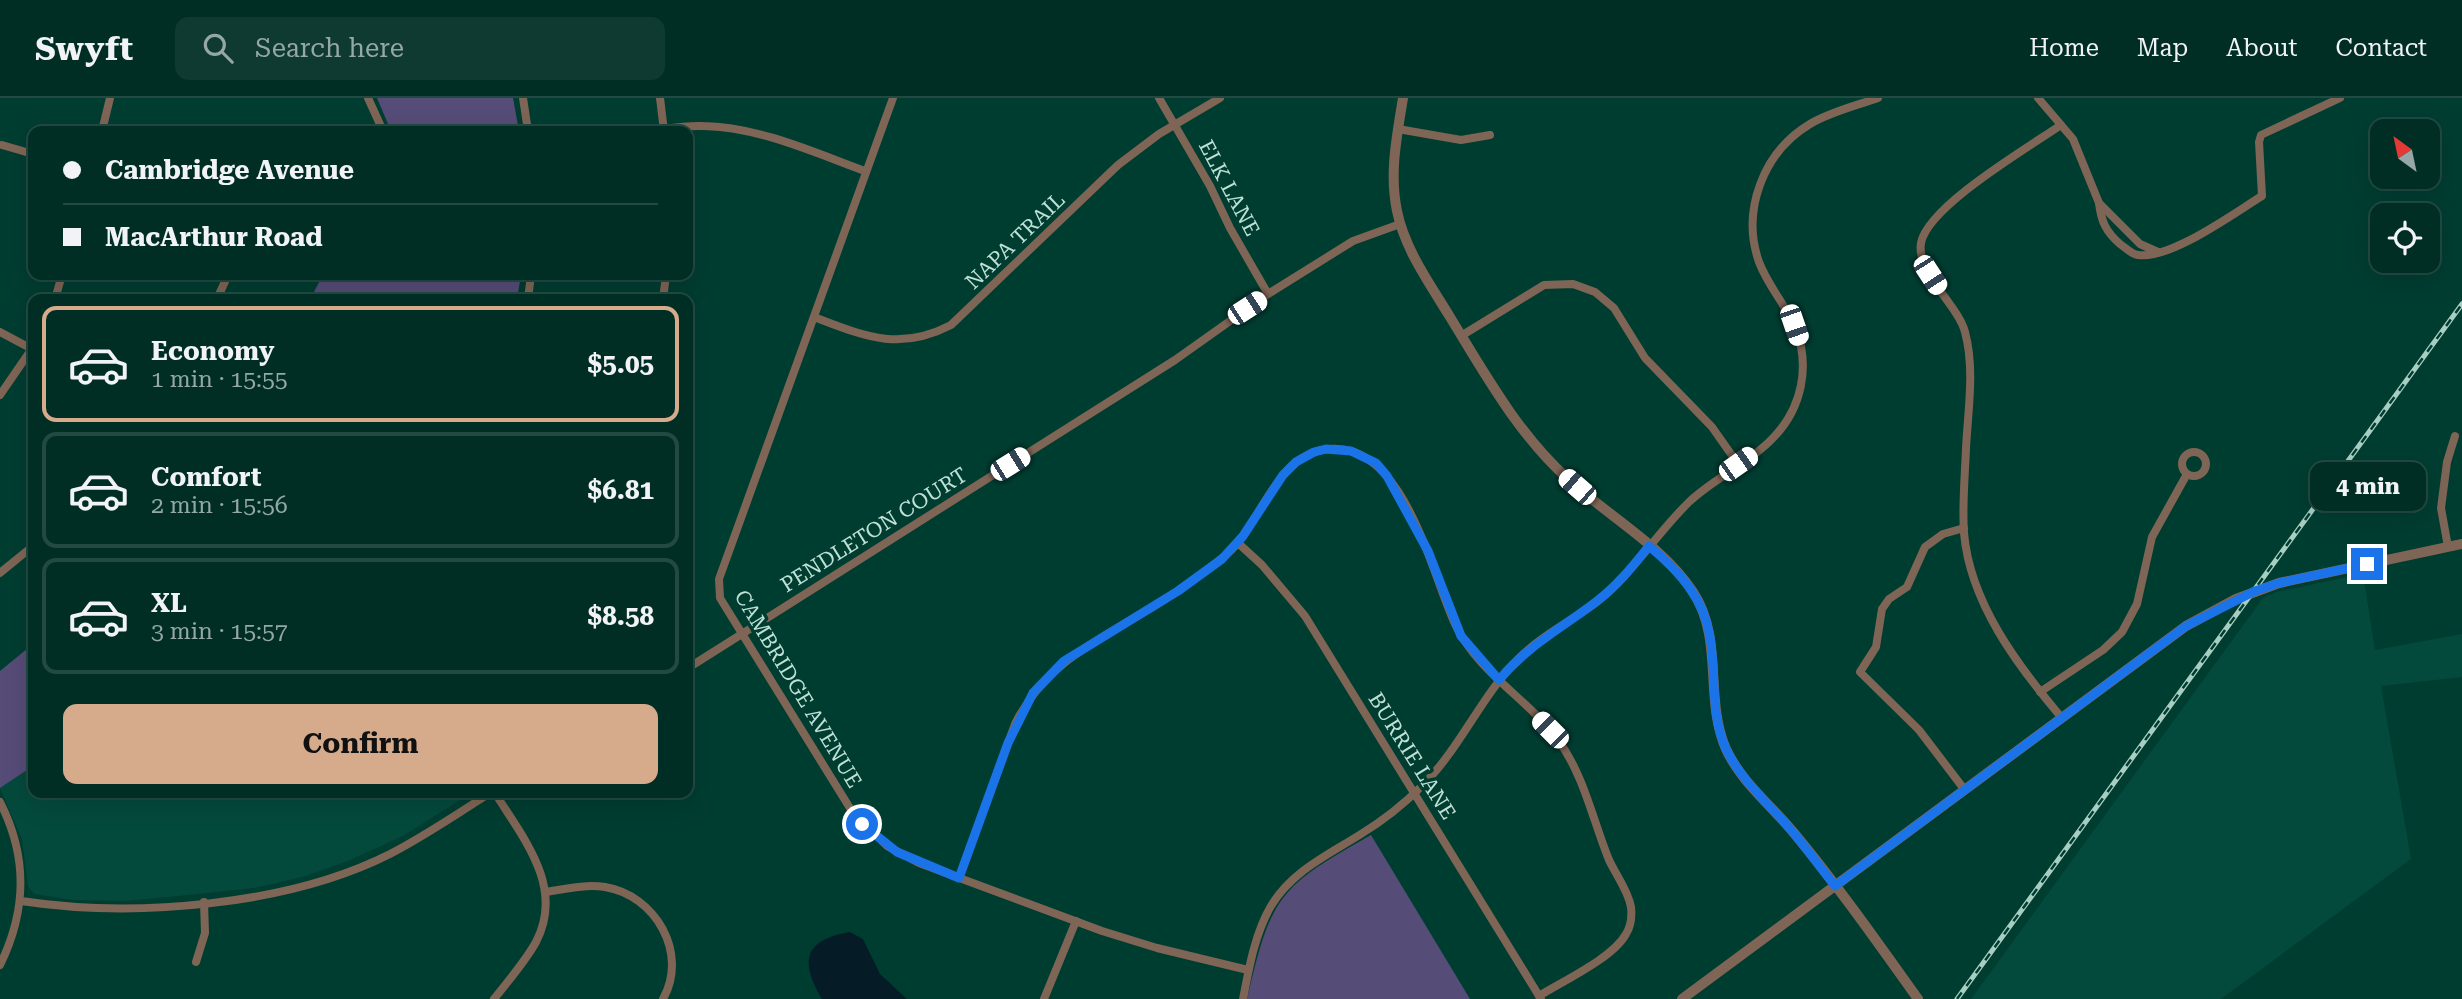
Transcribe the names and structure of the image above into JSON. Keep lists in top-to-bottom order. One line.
{"streets":{"street":["ELK LANE","NAPA TRAIL","PENDLETON COURT","CAMBRIDGE AVENUE","BURRIE LANE"]},"crossings":[["ELK LANE","NAPA TRAIL"],["ELK LANE","PENDLETON COURT"],["NAPA TRAIL","CAMBRIDGE AVENUE"],["PENDLETON COURT","CAMBRIDGE AVENUE"]],"north":"top left","page":{"header":"Swyft","search":"Search here","nav":["Home","Map","About","Contact"],"banner":["Cambridge Avenue","MacArthur Road"],"list":[{"name":"Economy","note":"1 min · 15:55","value":"$5.05"},{"name":"Comfort","note":"2 min · 15:56","value":"$6.81"},{"name":"XL","note":"3 min · 15:57","value":"$8.58"}],"bubble":"4 min","buttons":"Confirm"}}
